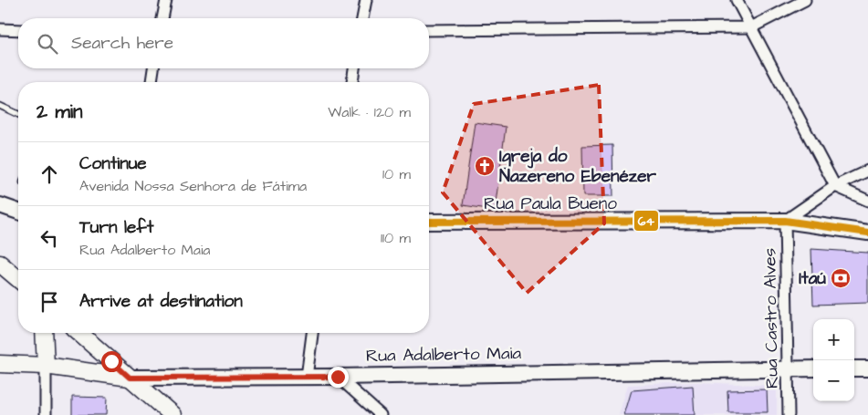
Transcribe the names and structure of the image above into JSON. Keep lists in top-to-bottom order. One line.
{"streets":{"main road":["Rua Paula Bueno","Rua Adalberto Maia"],"street":["Rua Castro Alves"]},"crossings":[["Rua Paula Bueno","Rua Castro Alves"],["Rua Castro Alves","Rua Adalberto Maia"]],"places":{"church":["Igreja do Nazereno Ebenézer"],"bank":["Itaú"]},"lines":["transit line 64"],"page":{"search":"Search here","heading":["2 min","Walk · 120 m"],"list":[["Continue","Avenida Nossa Senhora de Fátima","10 m"],["Turn left","Rua Adalberto Maia","110 m"],"Arrive at destination"],"map_buttons":["+","−"]}}
